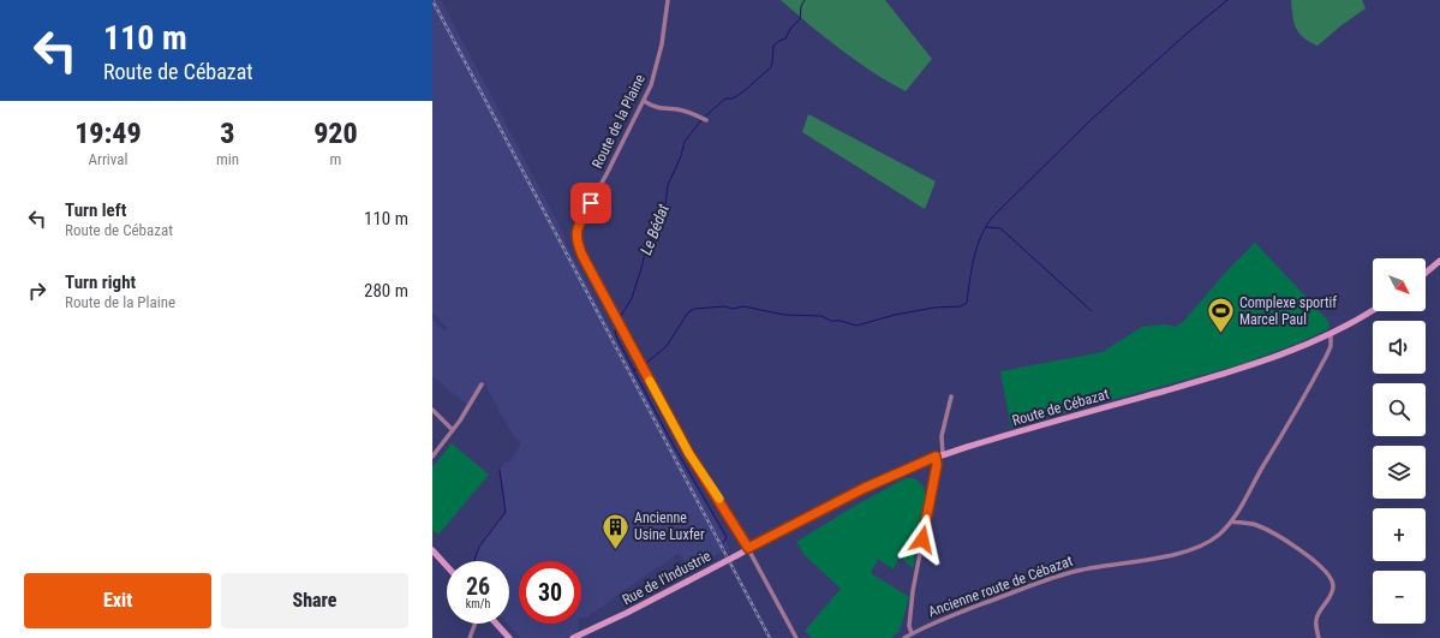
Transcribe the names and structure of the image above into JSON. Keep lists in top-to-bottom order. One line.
{"streets":{"main road":["Route de Cébazat","Rue de l'Industrie"],"street":["Route de la Plaine","Ancienne route de Cébazat"]},"crossings":[["Route de la Plaine","Route de Cébazat"],["Route de la Plaine","Rue de l'Industrie"],["Route de Cébazat","Rue de l'Industrie"],["Route de Cébazat","Ancienne route de Cébazat"]],"water":["Le Bédat"],"places":{"sports":["Complexe sportif Marcel Paul"],"building":["Ancienne Usine Luxfer"]},"north":"bottom right","page":{"turn":["110 m","Route de Cébazat"],"eta":["19:49","Arrival","3","min","920","m"],"list":[{"name":"Turn left","note":"Route de Cébazat","value":"110 m"},{"name":"Turn right","note":"Route de la Plaine","value":"280 m"}],"map_buttons":["+","−"],"speed":"26 km/h","limit":"30","buttons":["Exit","Share"]}}
